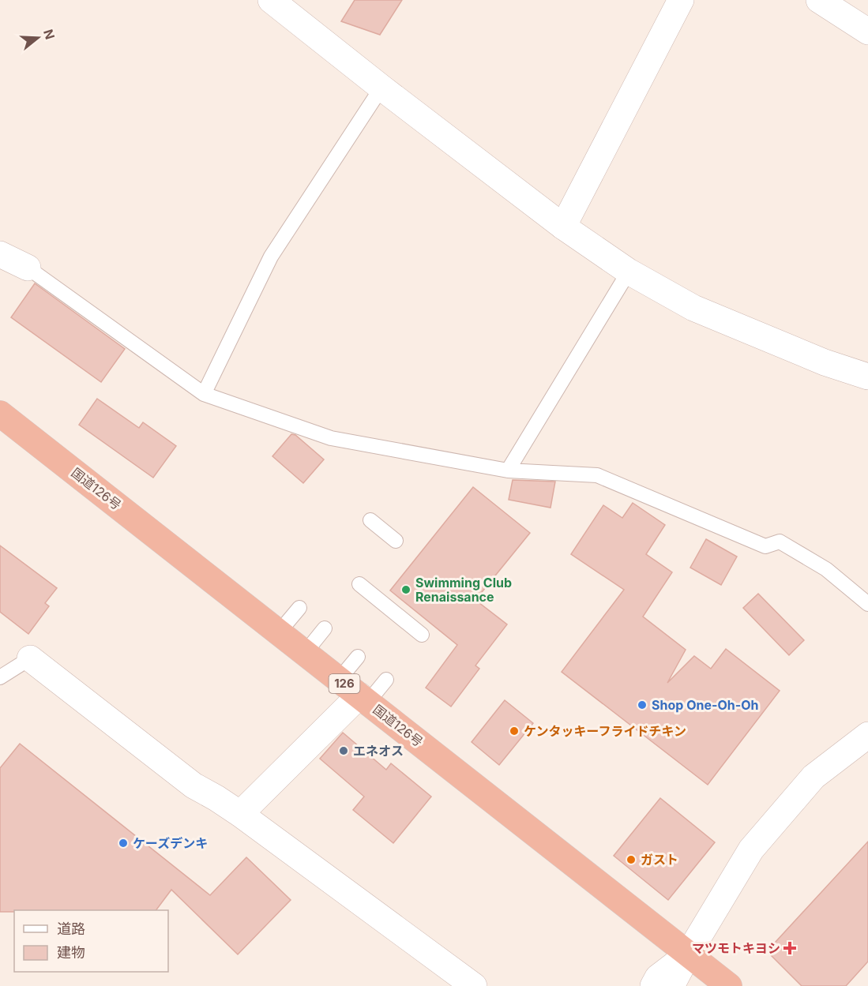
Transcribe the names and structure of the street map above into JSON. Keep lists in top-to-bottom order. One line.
{"streets":{"highway":["国道126号","126"]},"places":{"other":["Swimming Club Renaissance","Shop One-Oh-Oh","ケンタッキーフライドチキン","エネオス","ケーズデンキ","ガスト"],"health":["マツモトキヨシ"]},"legend":["道路","建物"],"north":"right"}
